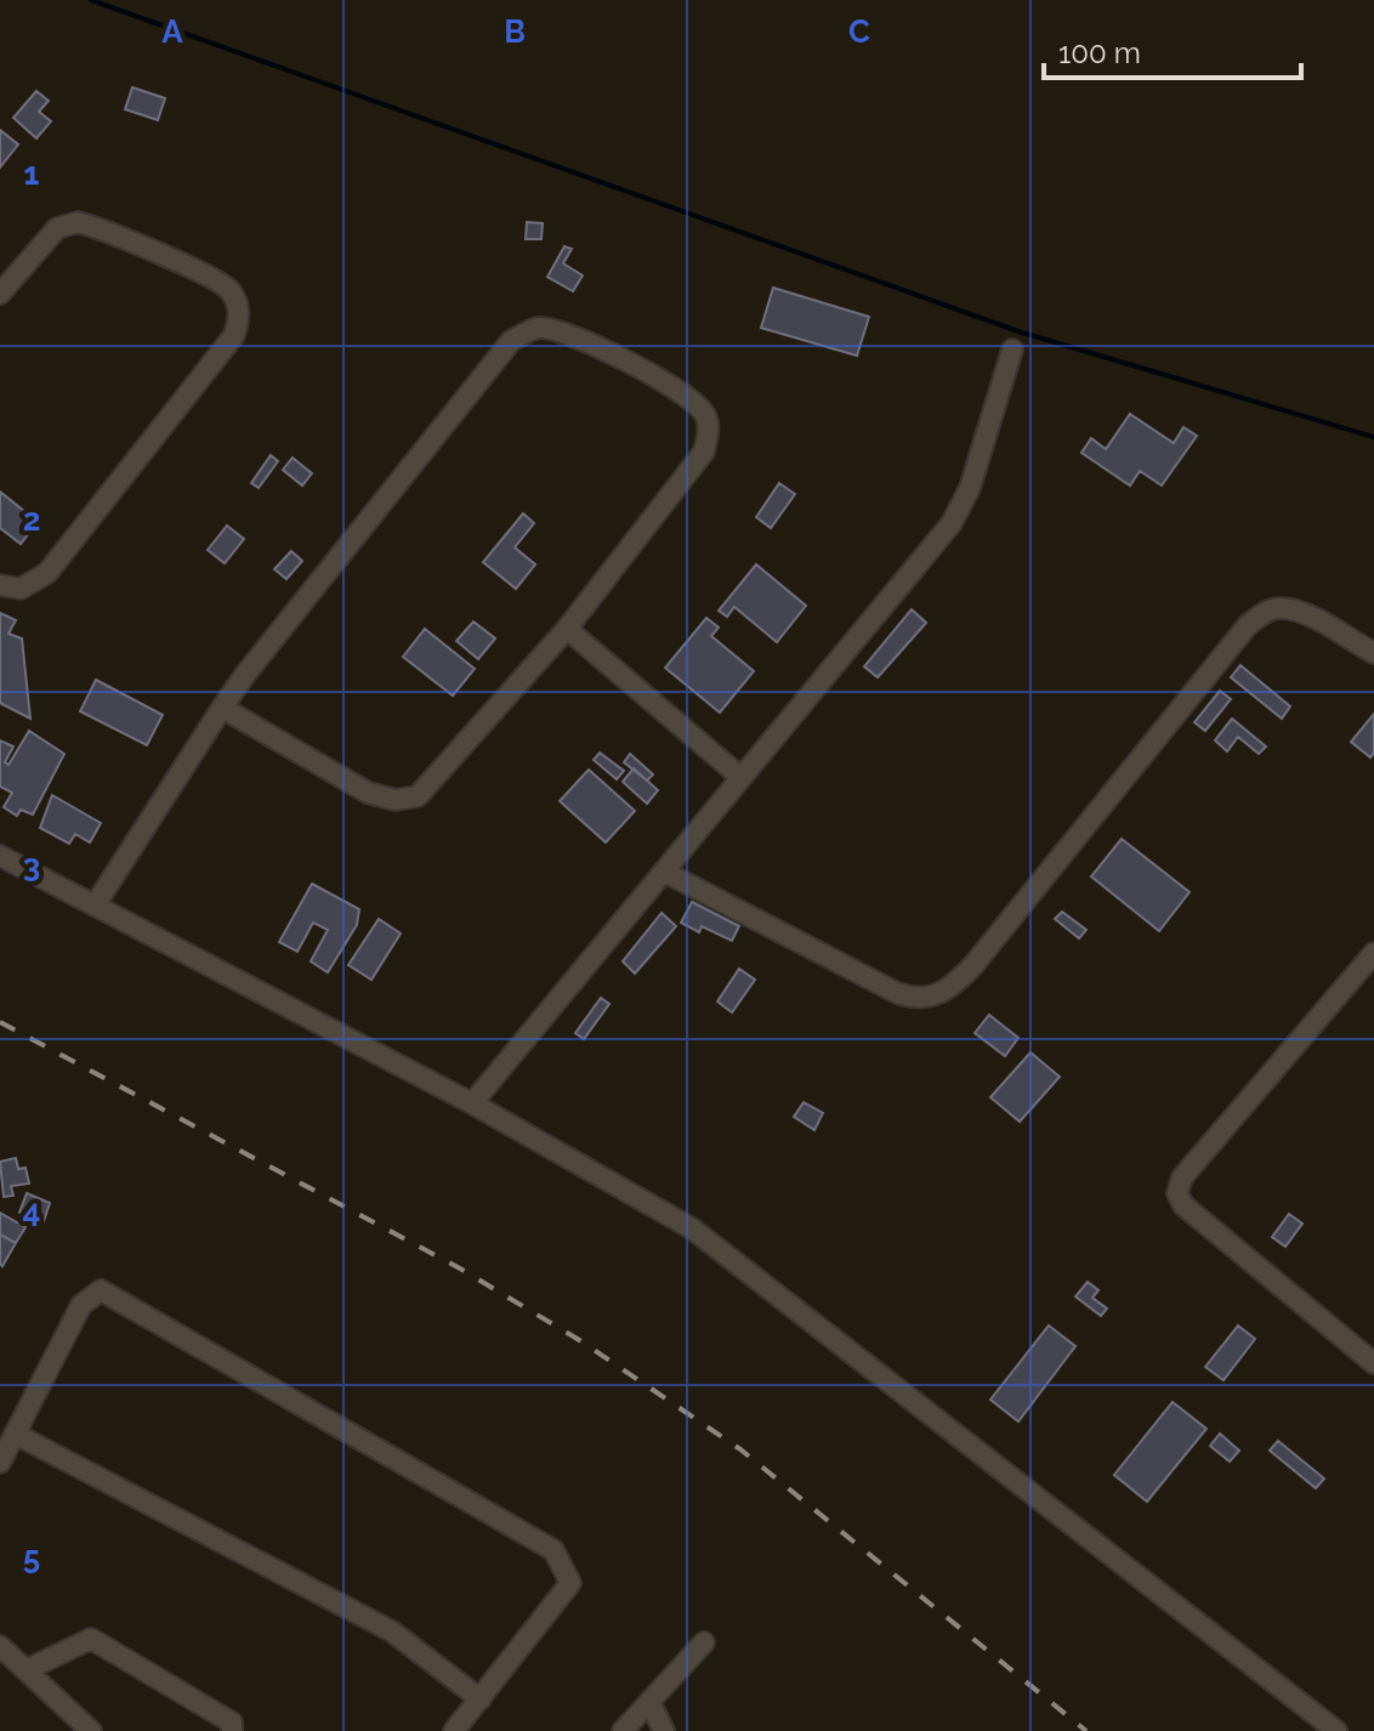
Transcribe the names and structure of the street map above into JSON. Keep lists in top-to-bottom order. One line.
{"scale_bar":"100 m","grid":{"columns":["A","B","C"],"rows":["1","2","3","4","5"]}}
